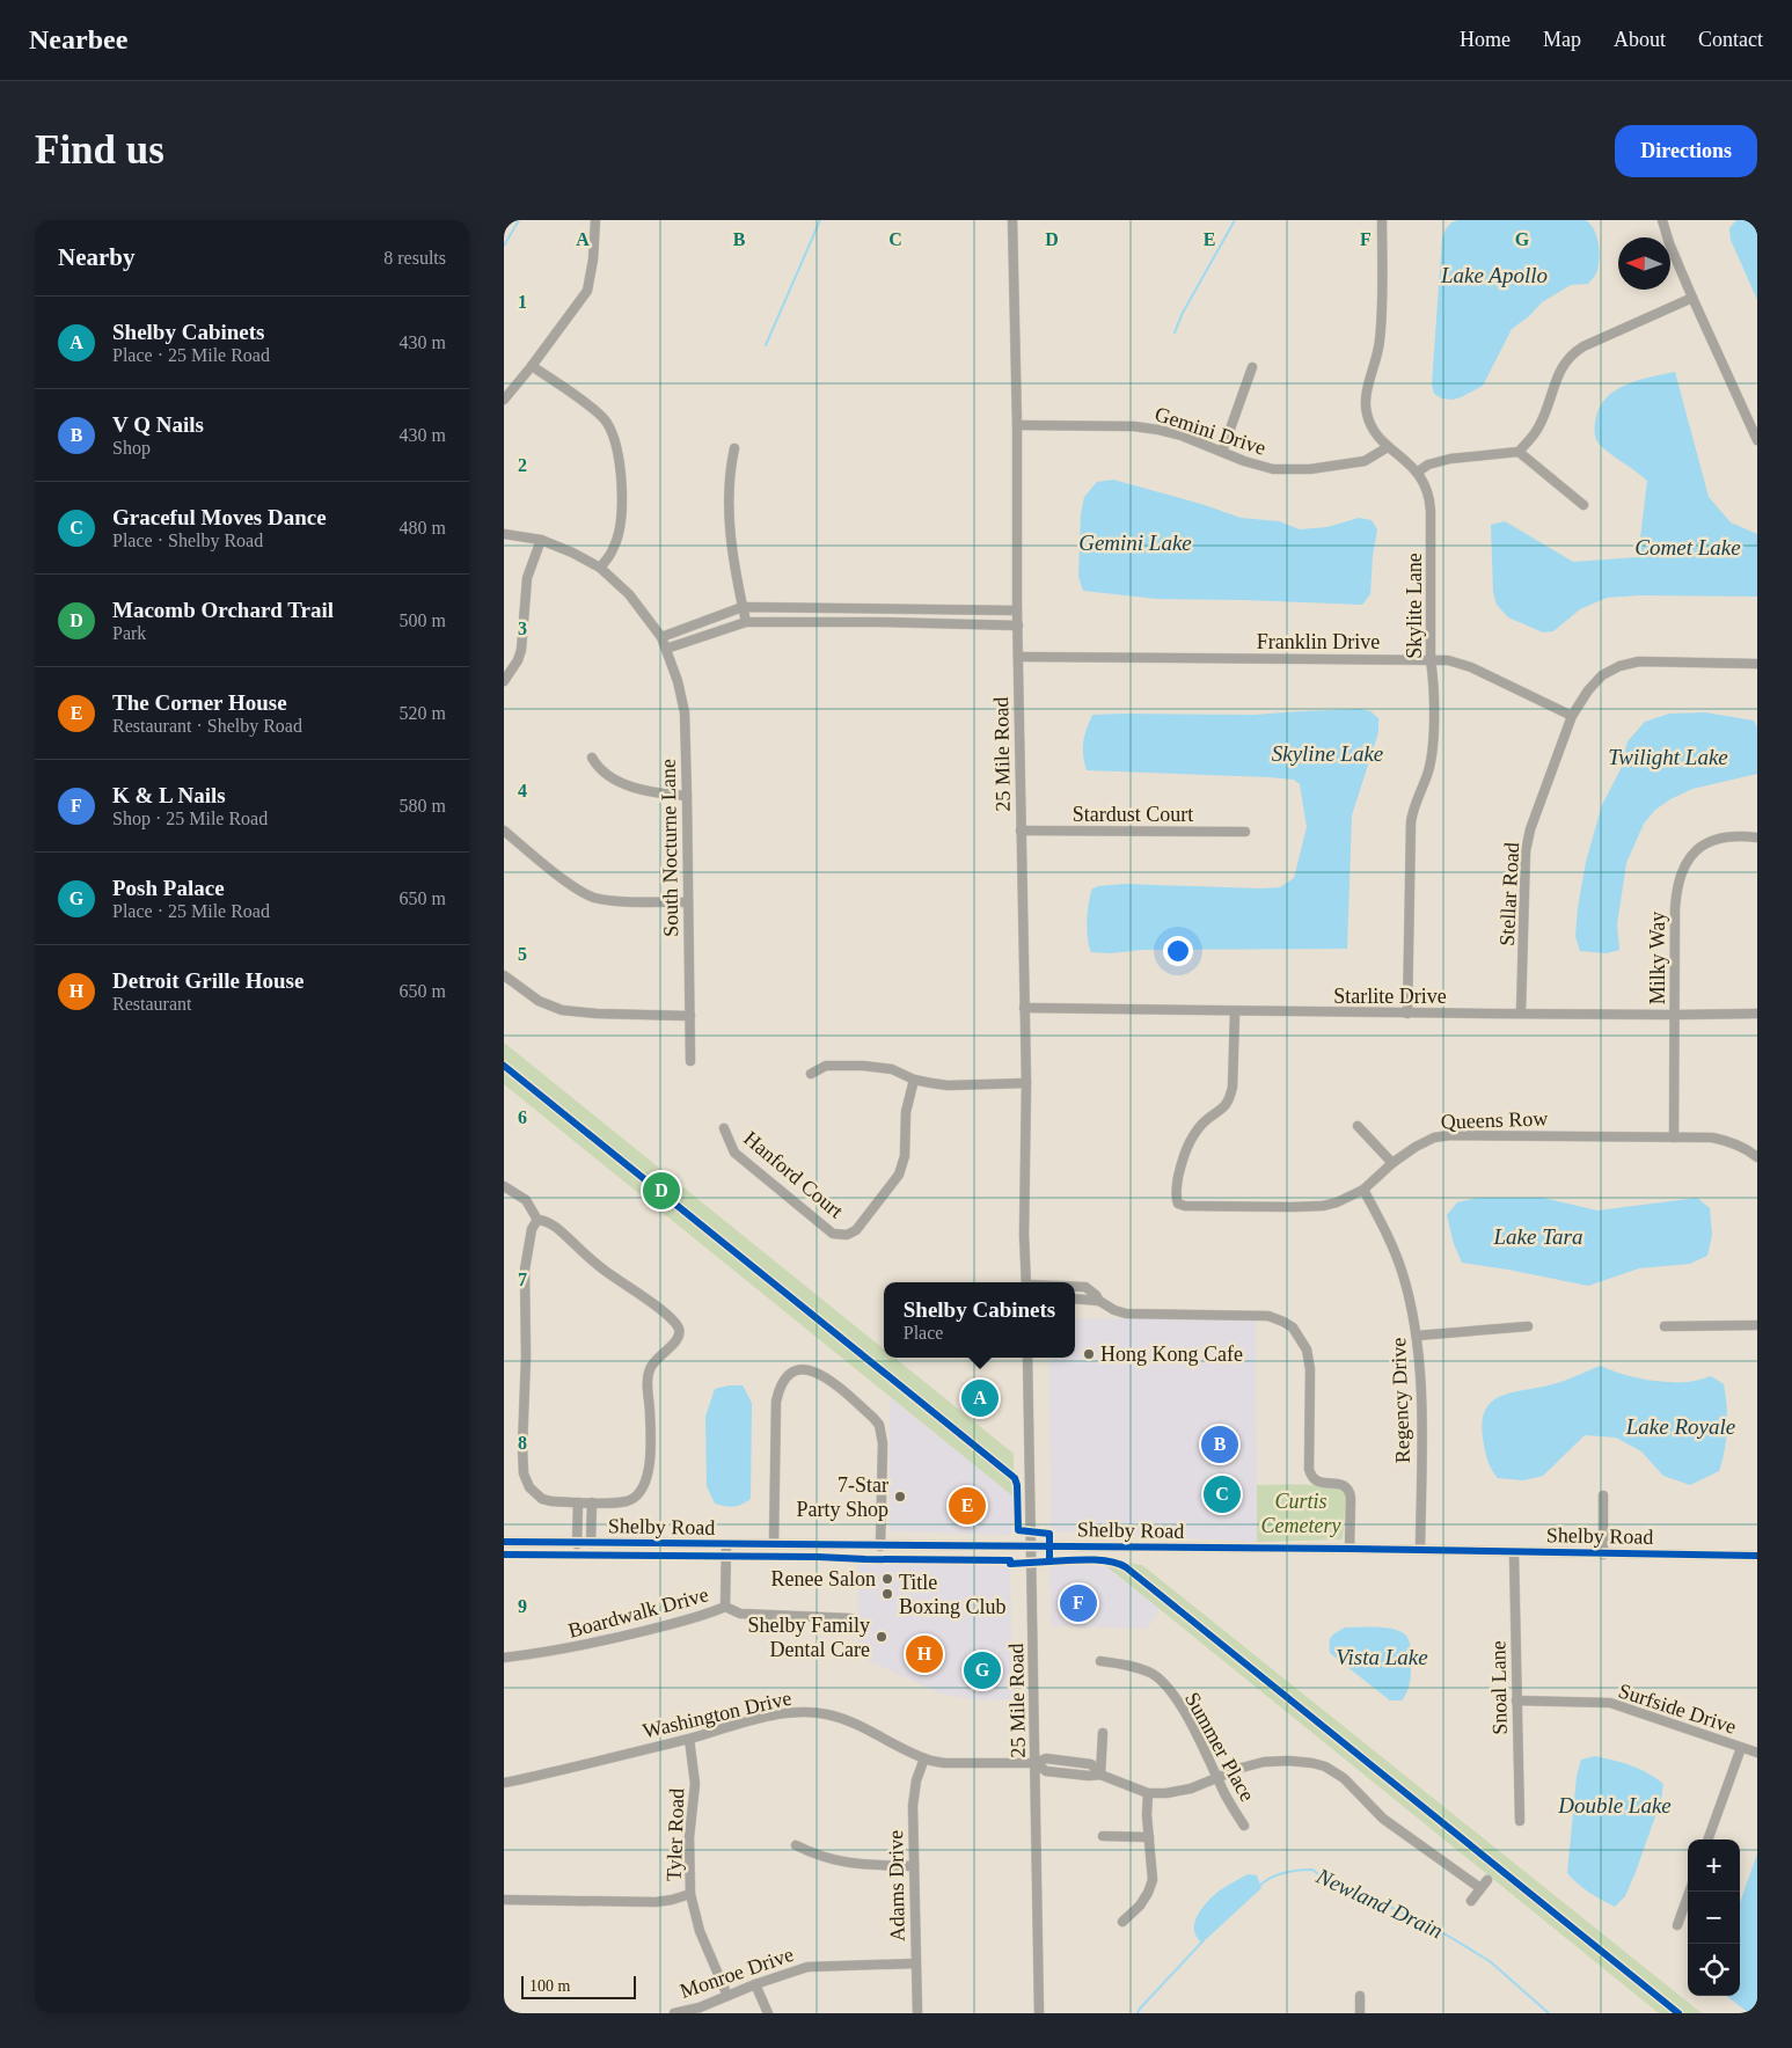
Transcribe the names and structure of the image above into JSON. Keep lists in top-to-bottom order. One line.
{"streets":{"street":["Gemini Drive","Skylite Lane","Franklin Drive","25 Mile Road","Stardust Court","South Nocturne Lane","Stellar Road","Milky Way","Starlite Drive","Queens Row","Hanford Court","Regency Drive","Shelby Road","Boardwalk Drive","Snoal Lane","Surfside Drive","Washington Drive","Summer Place","Tyler Road","Adams Drive","Monroe Drive"]},"crossings":[["Gemini Drive","Skylite Lane"],["Gemini Drive","25 Mile Road"],["Skylite Lane","Franklin Drive"],["Skylite Lane","Starlite Drive"],["Franklin Drive","25 Mile Road"],["Franklin Drive","Stellar Road"],["25 Mile Road","Stardust Court"],["25 Mile Road","Starlite Drive"],["25 Mile Road","Shelby Road"],["25 Mile Road","Washington Drive"],["Stellar Road","Starlite Drive"],["Milky Way","Starlite Drive"],["Milky Way","Queens Row"],["Starlite Drive","Queens Row"],["Queens Row","Regency Drive"],["Regency Drive","Shelby Road"],["Shelby Road","Snoal Lane"],["Snoal Lane","Surfside Drive"],["Washington Drive","Tyler Road"],["Washington Drive","Adams Drive"],["Tyler Road","Monroe Drive"],["Adams Drive","Monroe Drive"]],"water":["Lake Apollo","Gemini Lake","Comet Lake","Skyline Lake","Twilight Lake","Lake Tara","Lake Royale","Vista Lake","Double Lake","Newland Drain"],"parks":["Curtis Cemetery"],"places":["Hong Kong Cafe","7-Star Party Shop","Renee Salon","Title Boxing Club","Shelby Family Dental Care"],"scale_bar":"100 m","north":"left","page":{"header":"Nearbee","nav":["Home","Map","About","Contact"],"buttons":"Directions","title":"Find us","heading":["Nearby","8 results"],"list":[{"mark":"A","name":"Shelby Cabinets","note":"Place · 25 Mile Road","value":"430 m"},{"mark":"B","name":"V Q Nails","note":"Shop","value":"430 m"},{"mark":"C","name":"Graceful Moves Dance","note":"Place · Shelby Road","value":"480 m"},{"mark":"D","name":"Macomb Orchard Trail","note":"Park","value":"500 m"},{"mark":"E","name":"The Corner House","note":"Restaurant · Shelby Road","value":"520 m"},{"mark":"F","name":"K & L Nails","note":"Shop · 25 Mile Road","value":"580 m"},{"mark":"G","name":"Posh Palace","note":"Place · 25 Mile Road","value":"650 m"},{"mark":"H","name":"Detroit Grille House","note":"Restaurant","value":"650 m"}],"pins":["D","A","B","C","E","F","H","G"],"popup":["Shelby Cabinets","Place"],"map_buttons":["+","−"],"scale":"100 m"},"grid":{"columns":["A","B","C","D","E","F","G"],"rows":["1","2","3","4","5","6","7","8","9"]}}
